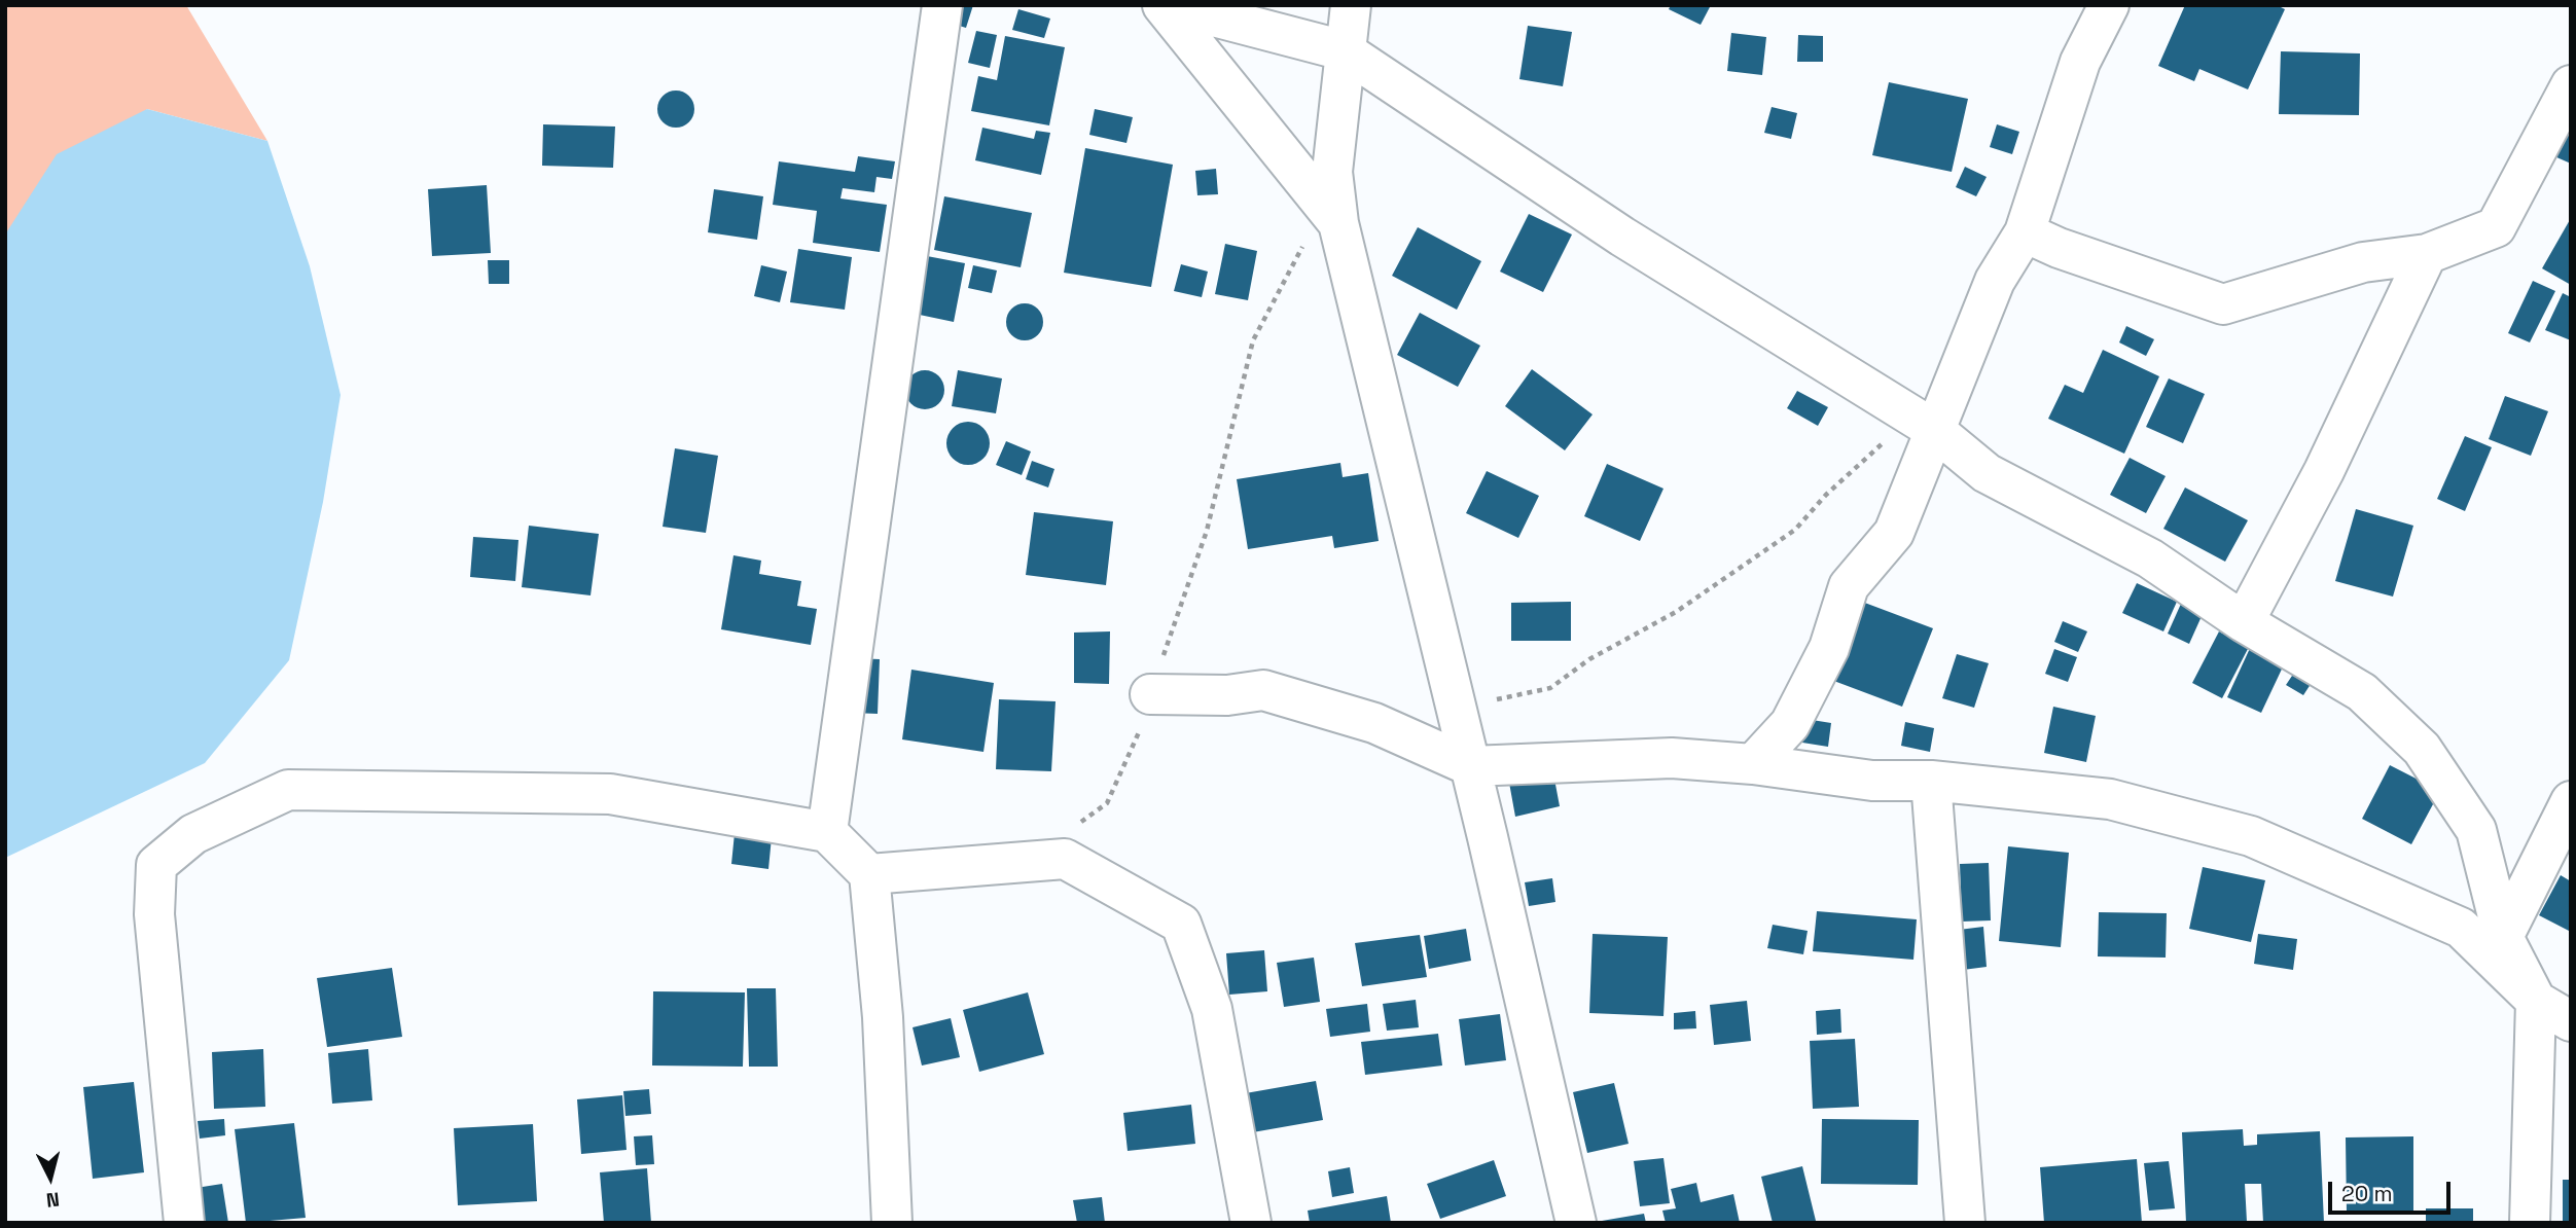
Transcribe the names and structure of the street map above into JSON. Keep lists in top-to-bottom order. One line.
{"scale_bar":"20 m","north":"bottom"}
